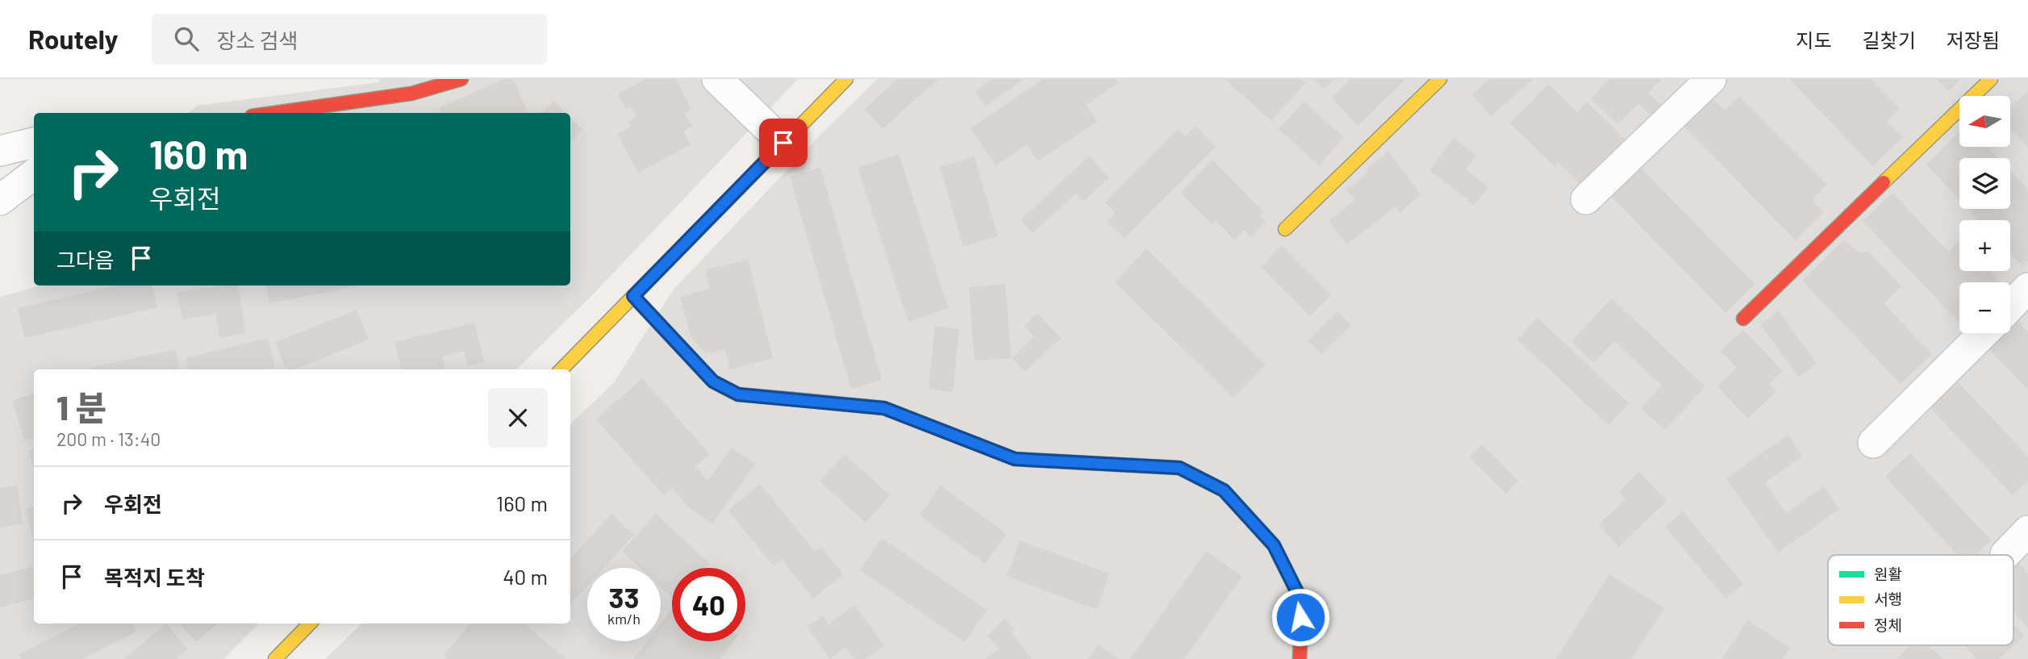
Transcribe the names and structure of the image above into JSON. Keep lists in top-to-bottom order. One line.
{"legend":["원활","서행","정체"],"north":"left","page":{"header":"Routely","search":"장소 검색","nav":["지도","길찾기","저장됨"],"map_buttons":["+","−"],"turn":["160 m","우회전"],"then":"그다음","heading":["1 분","200 m · 13:40"],"list":[{"name":"우회전","value":"160 m"},{"name":"목적지 도착","value":"40 m"}],"speed":"33 km/h","limit":"40"}}
